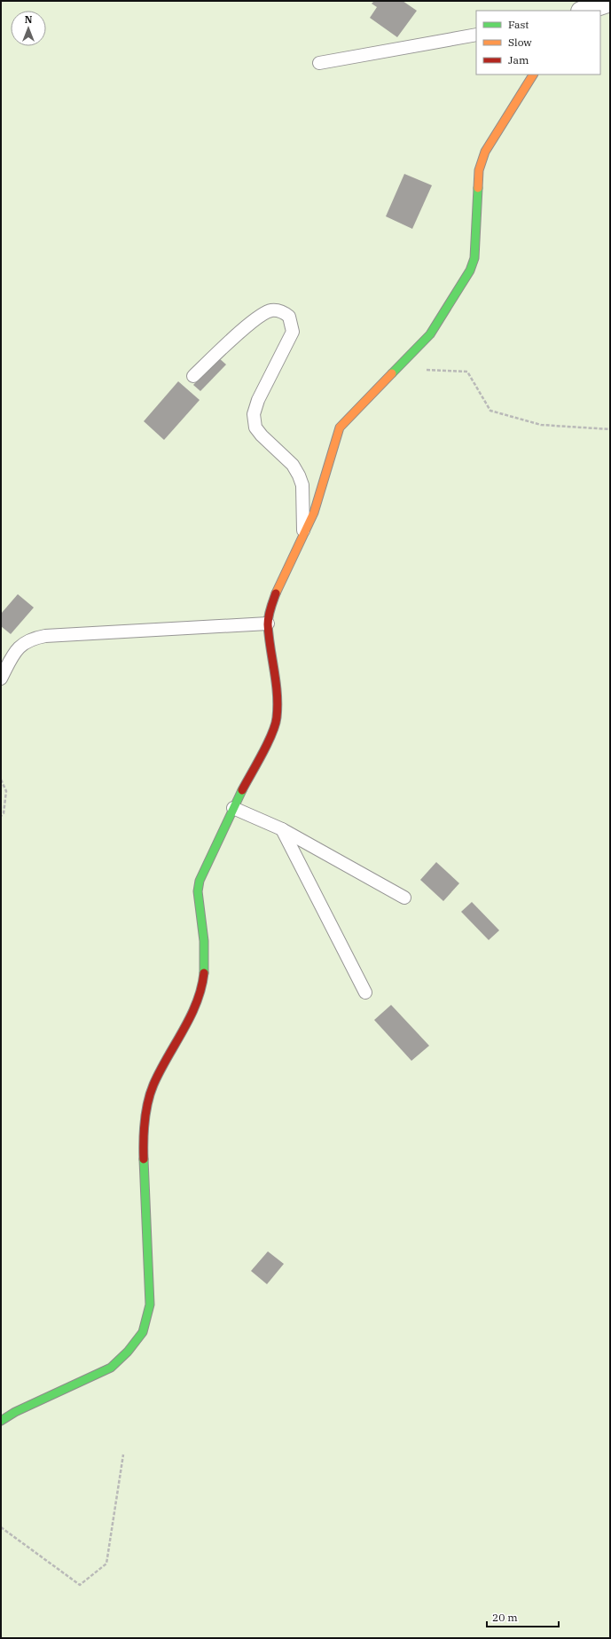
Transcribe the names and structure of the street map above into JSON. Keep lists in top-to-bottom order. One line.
{"legend":["Fast","Slow","Jam"],"scale_bar":"20 m","north":"top"}
